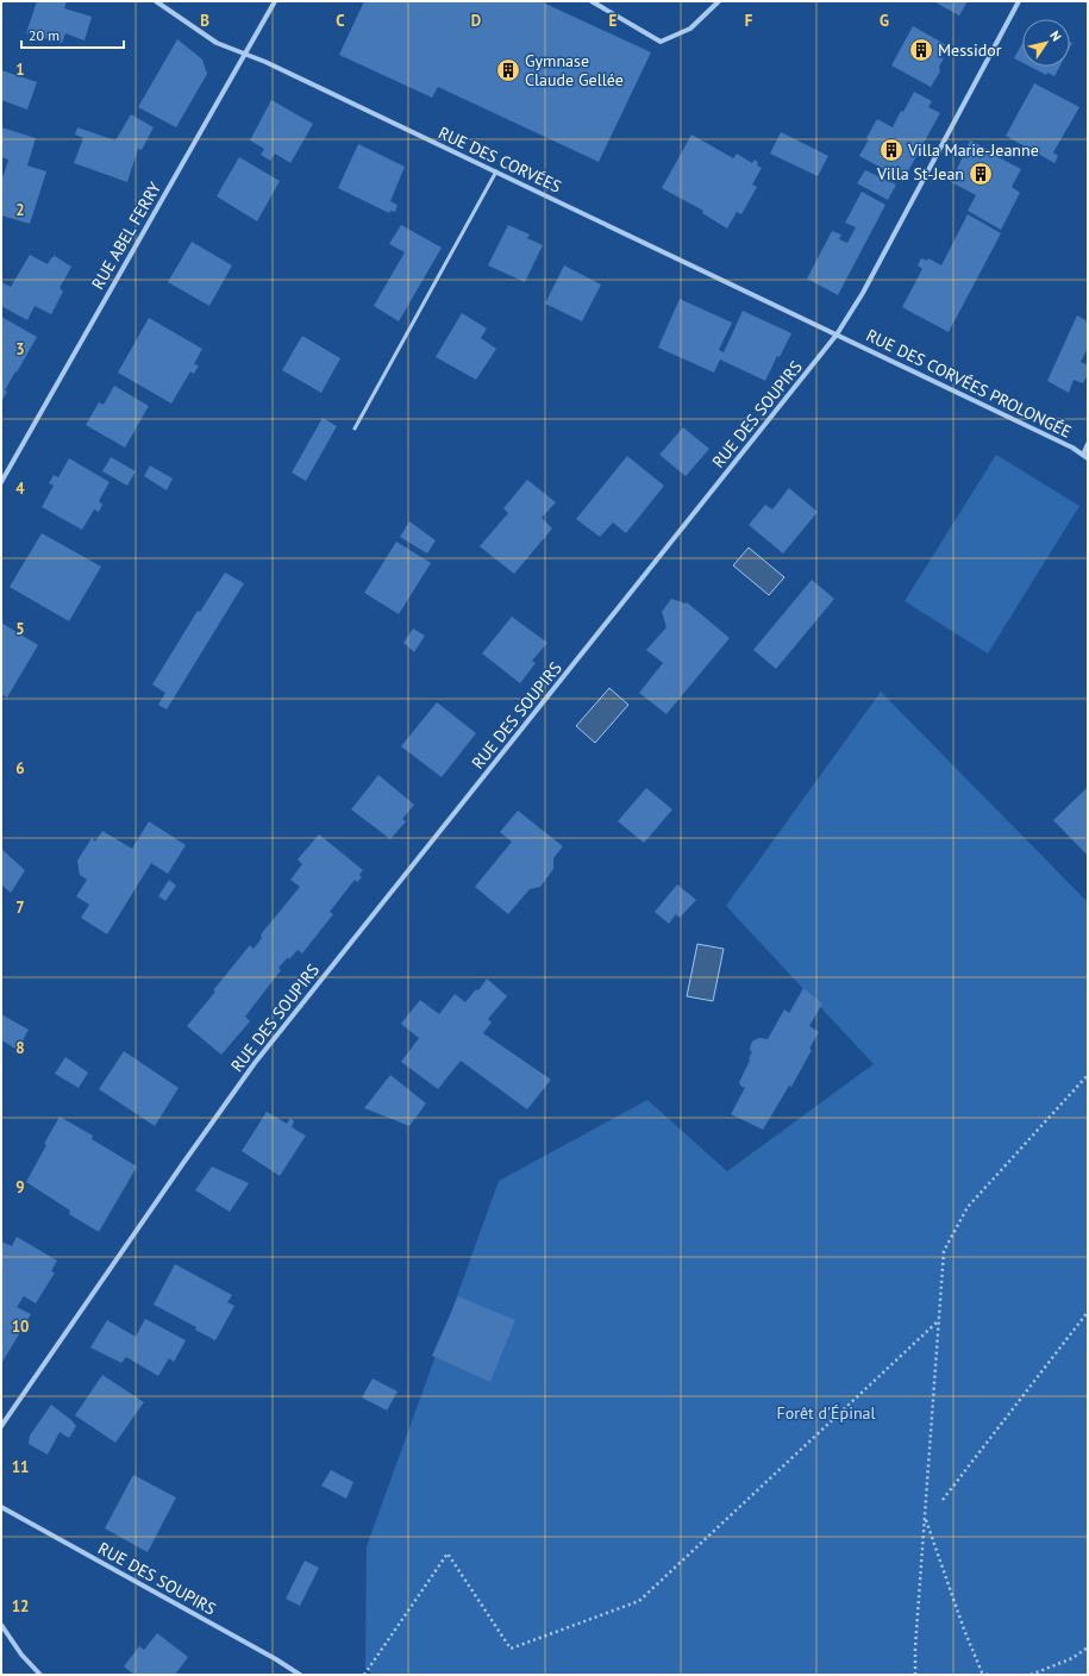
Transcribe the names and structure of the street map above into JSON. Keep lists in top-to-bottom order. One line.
{"streets":{"street":["RUE DES CORVÉES","RUE ABEL FERRY","RUE DES CORVÉES PROLONGÉE","RUE DES SOUPIRS"]},"crossings":[["RUE DES CORVÉES","RUE ABEL FERRY"],["RUE DES CORVÉES","RUE DES CORVÉES PROLONGÉE"],["RUE DES CORVÉES","RUE DES SOUPIRS"],["RUE DES CORVÉES PROLONGÉE","RUE DES SOUPIRS"]],"parks":["Forêt d'Épinal"],"places":{"building":["Messidor","Gymnase Claude Gellée","Villa Marie-Jeanne","Villa St-Jean"]},"scale_bar":"20 m","north":"top right","grid":{"columns":["B","C","D","E","F","G"],"rows":["1","2","3","4","5","6","7","8","9","10","11","12"]}}
